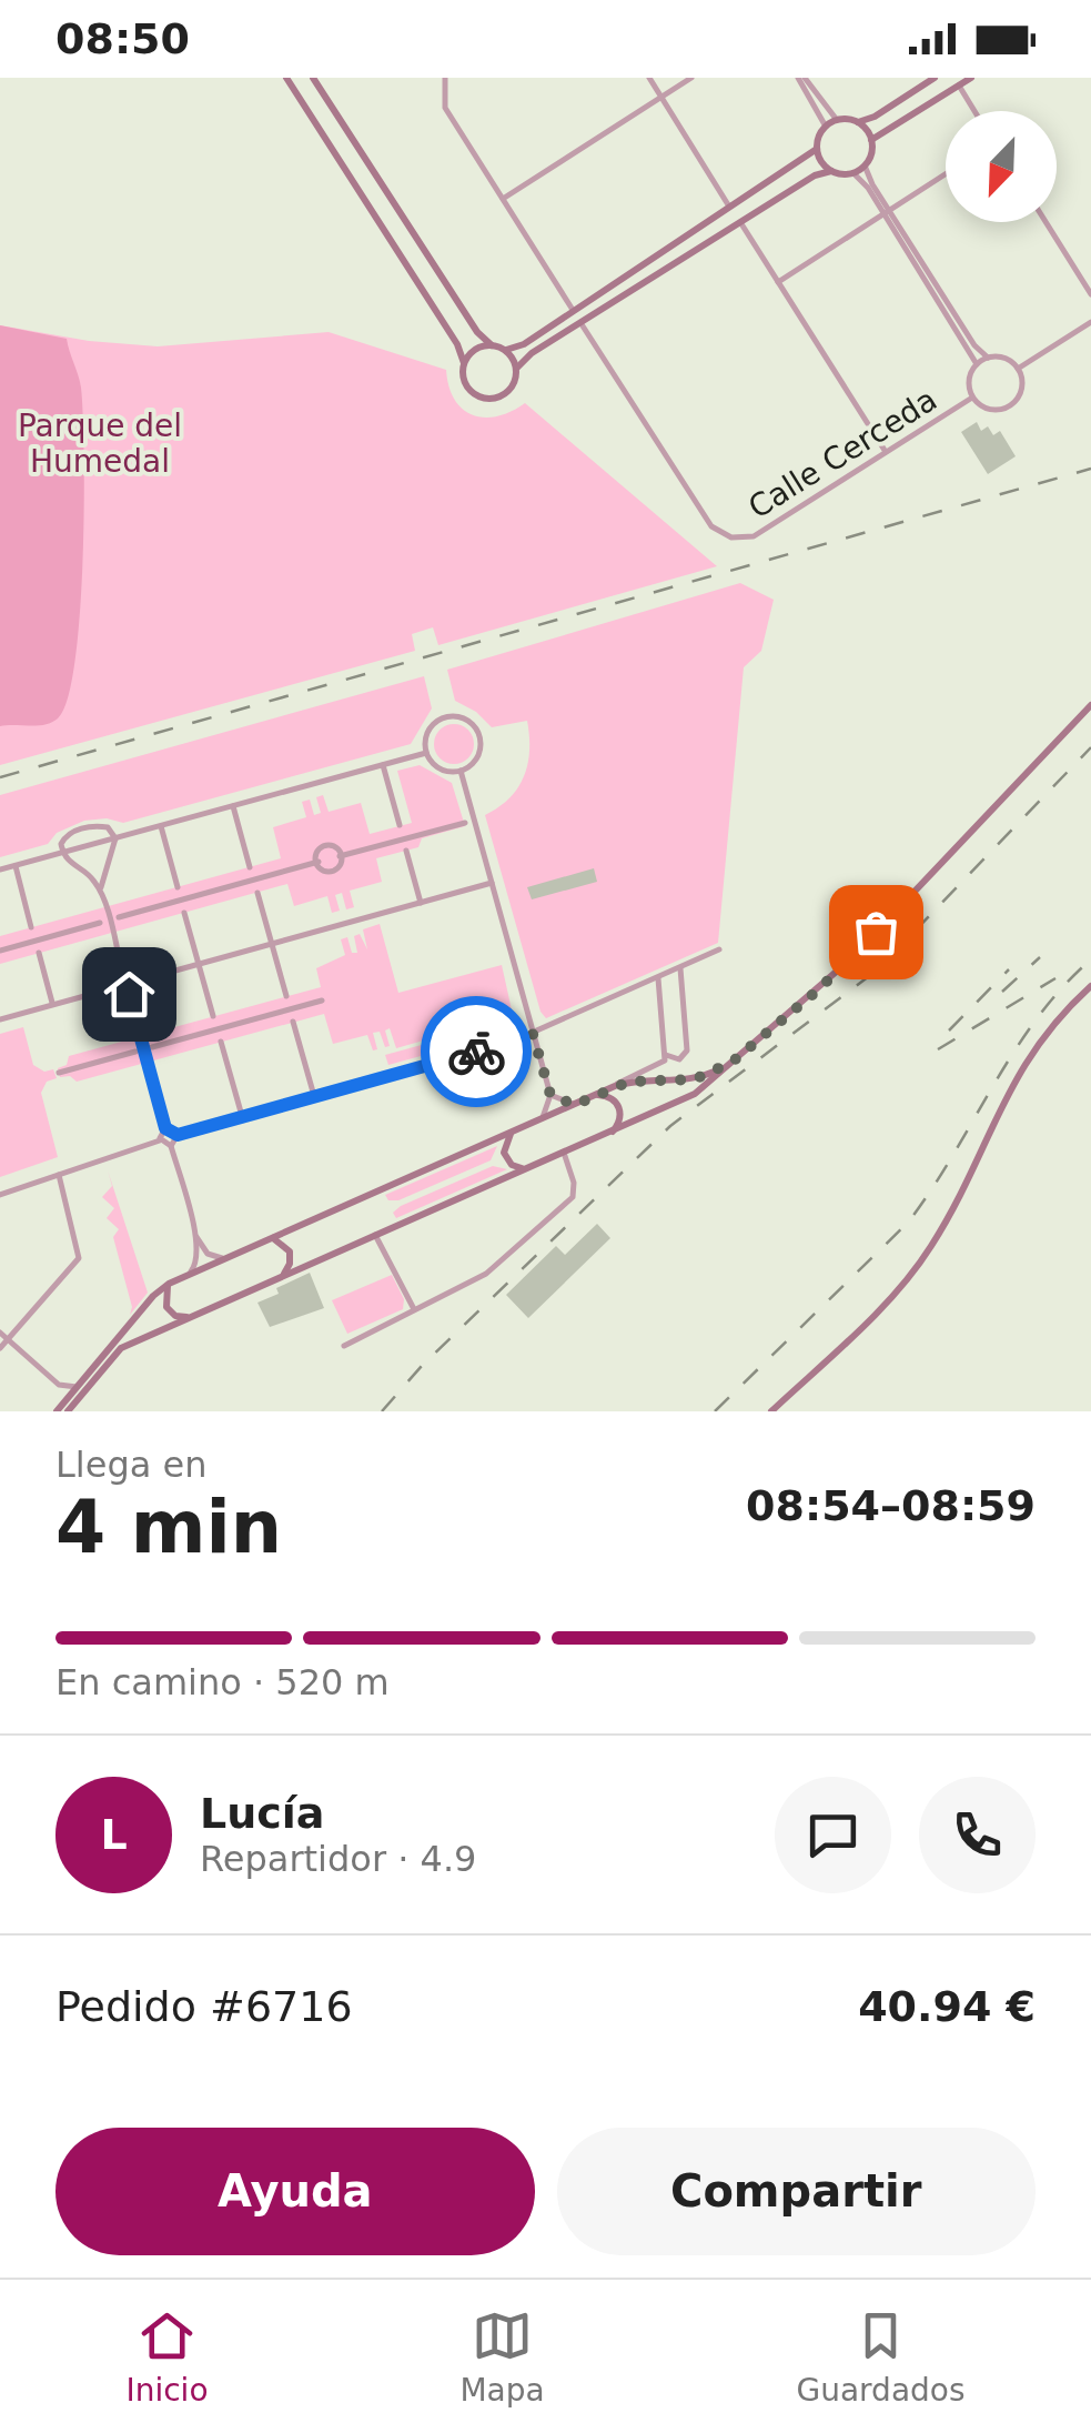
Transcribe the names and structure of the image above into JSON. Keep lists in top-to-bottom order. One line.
{"streets":{"street":["Calle Cerceda"]},"parks":["Parque del Humedal"],"north":"bottom left","page":{"status":"08:50","heading":["4 min","Llega en","08:54–08:59"],"panel":["Lucía","Repartidor · 4.9","Pedido #6716","40.94 €"],"bar":"En camino · 520 m","round":"L","buttons":["Ayuda","Compartir"],"tabs":["Inicio","Mapa","Guardados"]}}
